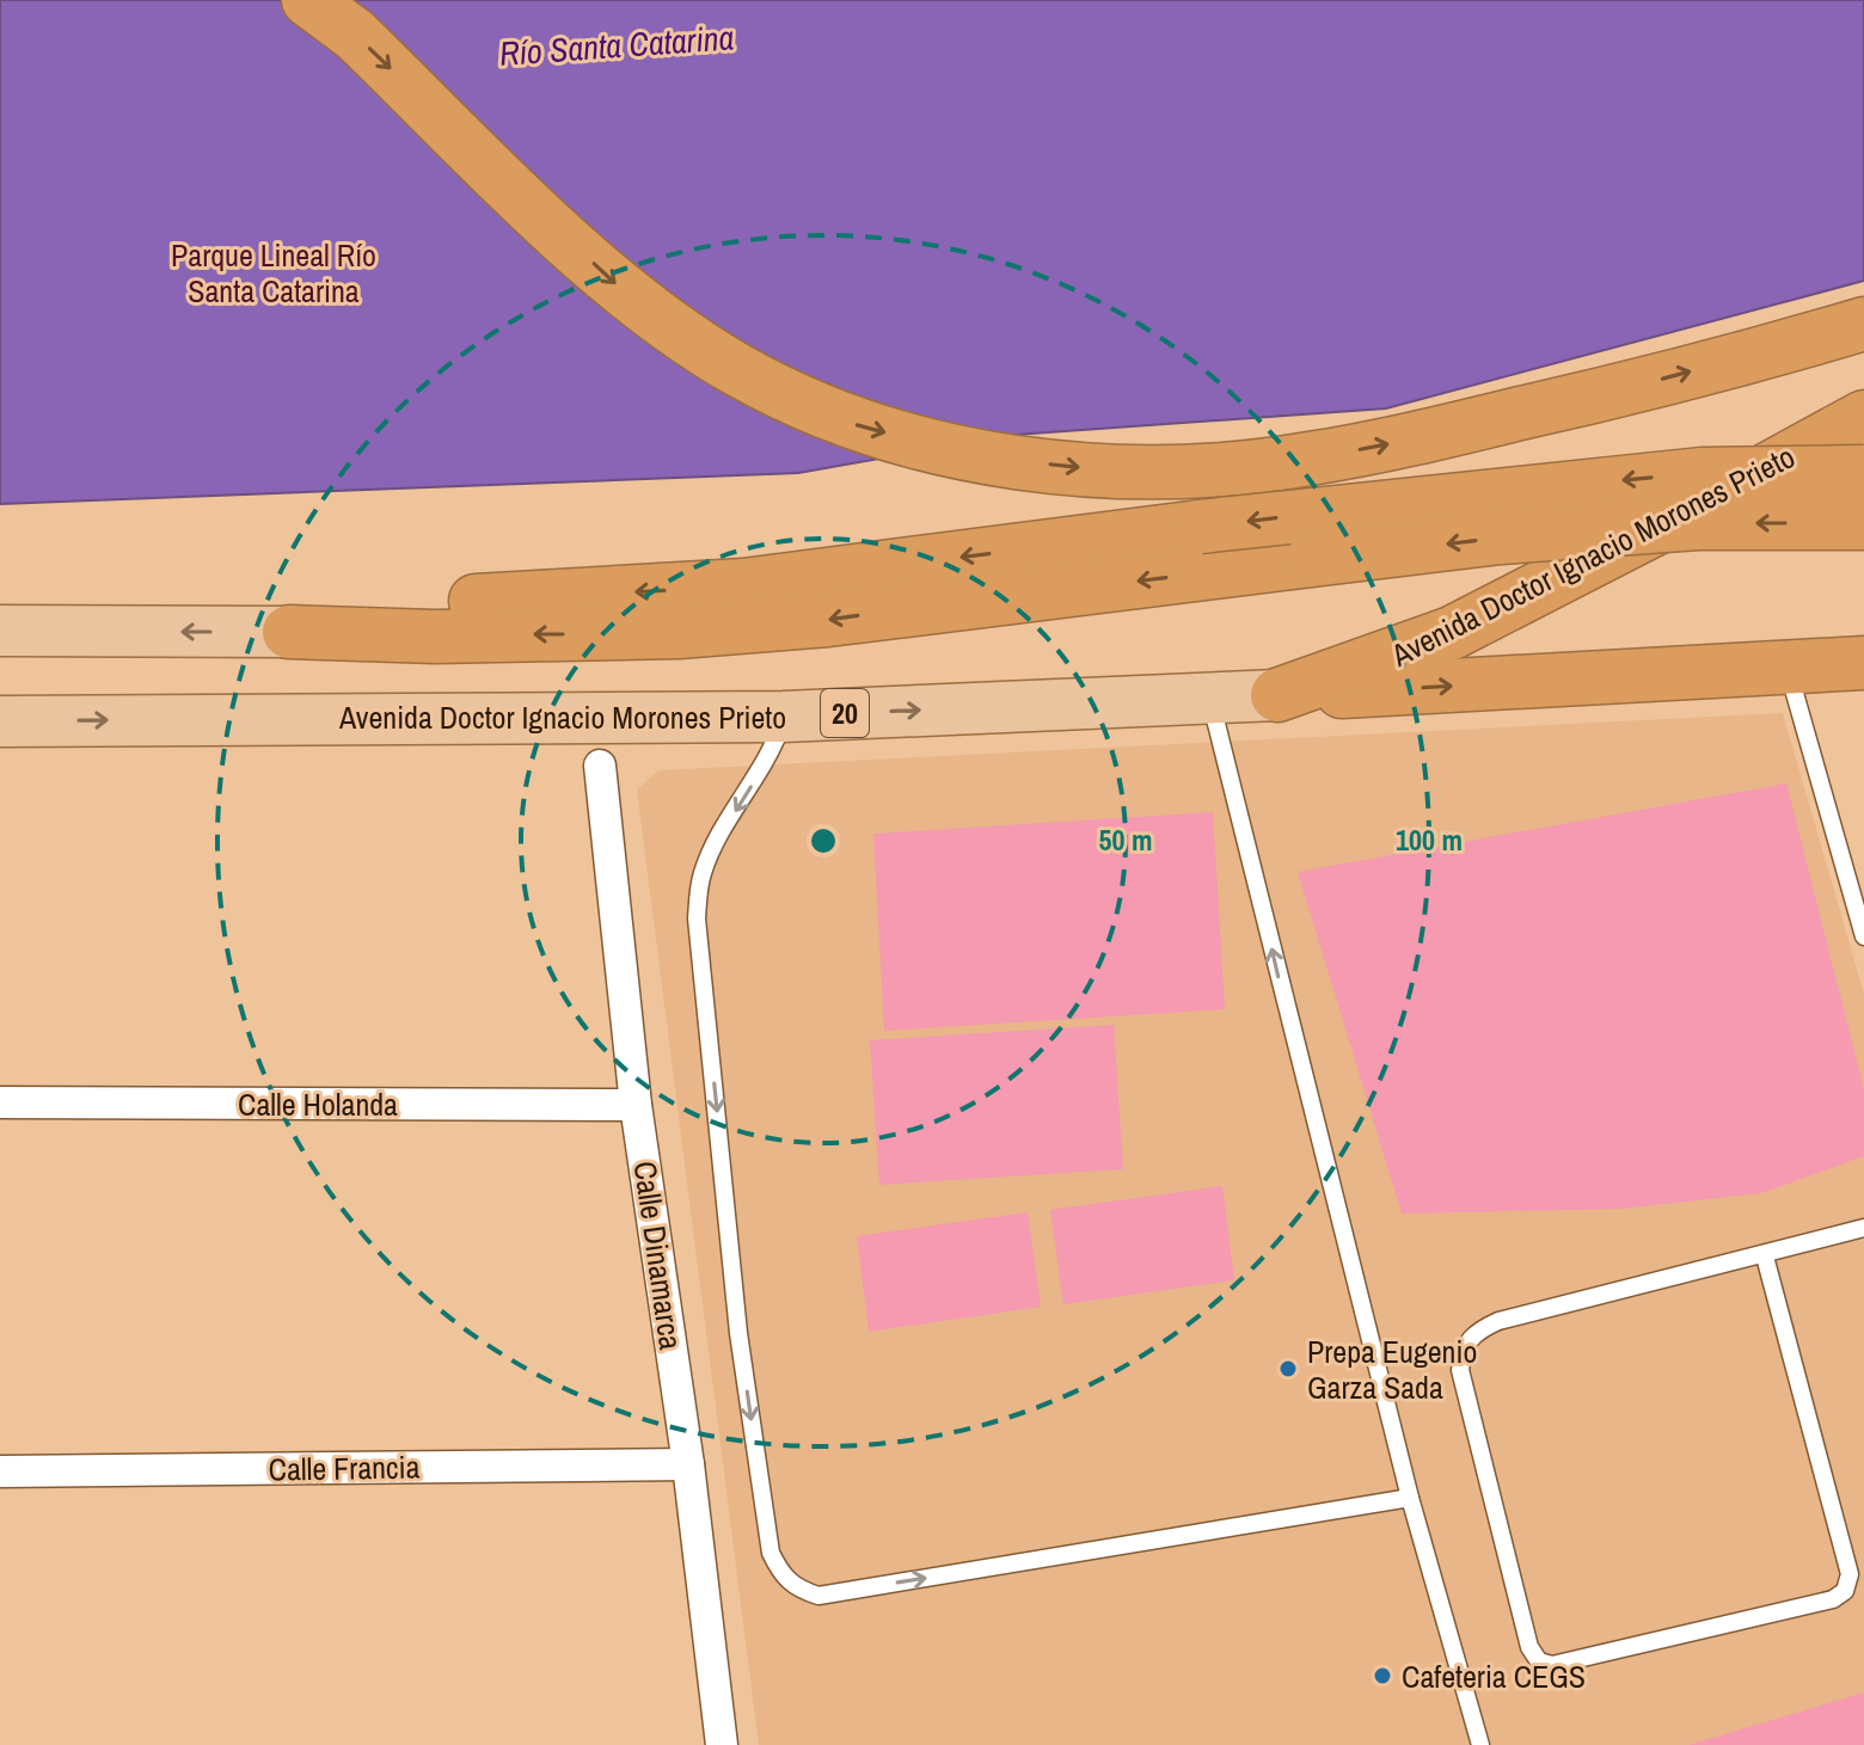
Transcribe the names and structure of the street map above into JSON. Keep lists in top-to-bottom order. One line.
{"streets":{"highway":["Avenida Doctor Ignacio Morones Prieto","20"],"street":["Calle Holanda","Calle Dinamarca","Calle Francia"]},"crossings":[["Calle Holanda","Calle Dinamarca"],["Calle Dinamarca","Calle Francia"]],"water":["Río Santa Catarina"],"parks":["Parque Lineal Río Santa Catarina"],"places":["Prepa Eugenio Garza Sada","Cafeteria CEGS"],"rings":["50 m","100 m"]}
